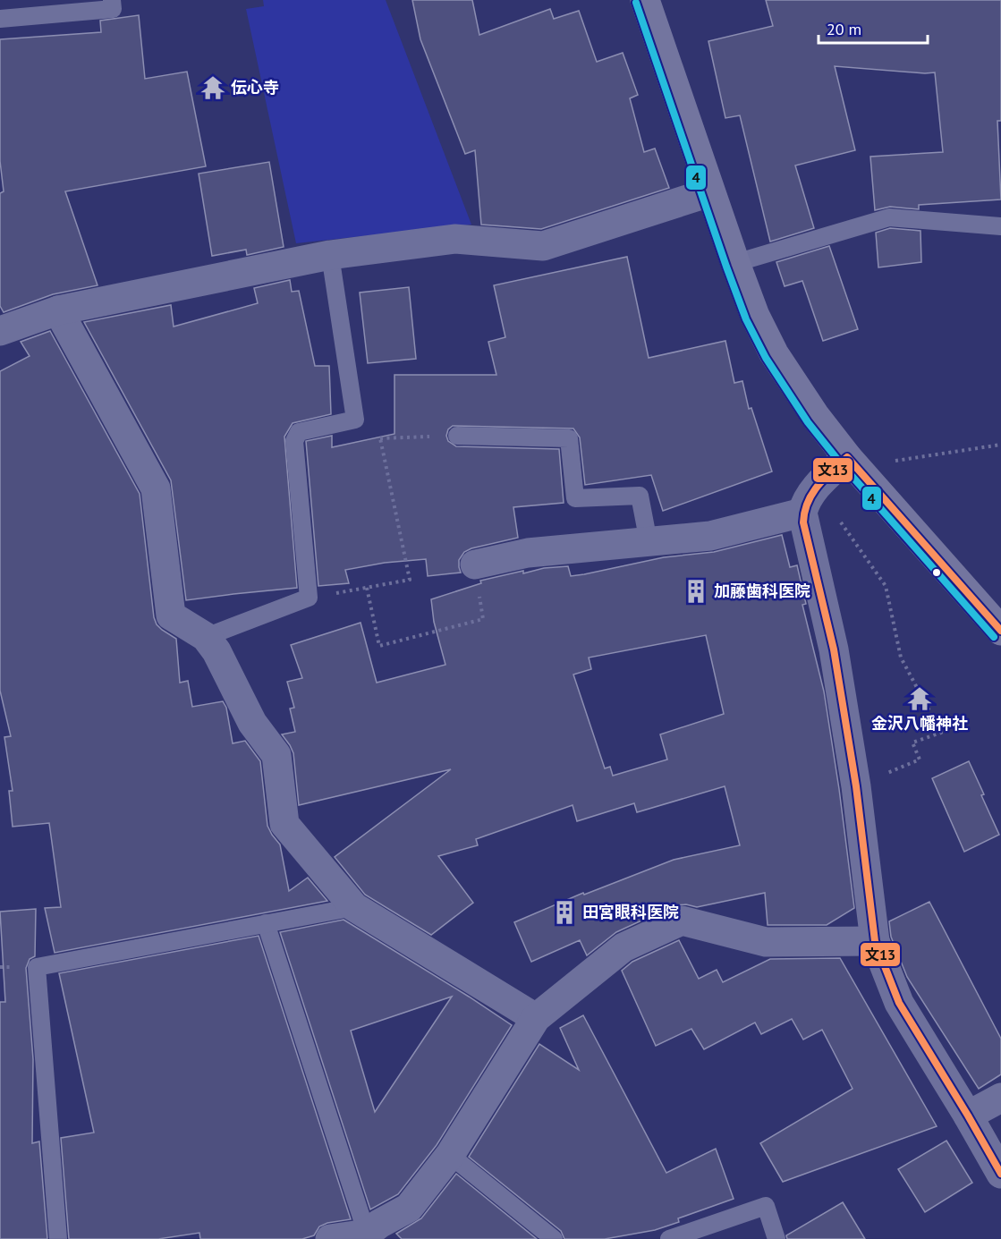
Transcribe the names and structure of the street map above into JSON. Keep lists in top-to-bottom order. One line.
{"places":{"temple":["伝心寺","金沢八幡神社"],"building":["加藤歯科医院","田宮眼科医院"]},"lines":["transit line 4","transit line 文13"],"scale_bar":"20 m"}
